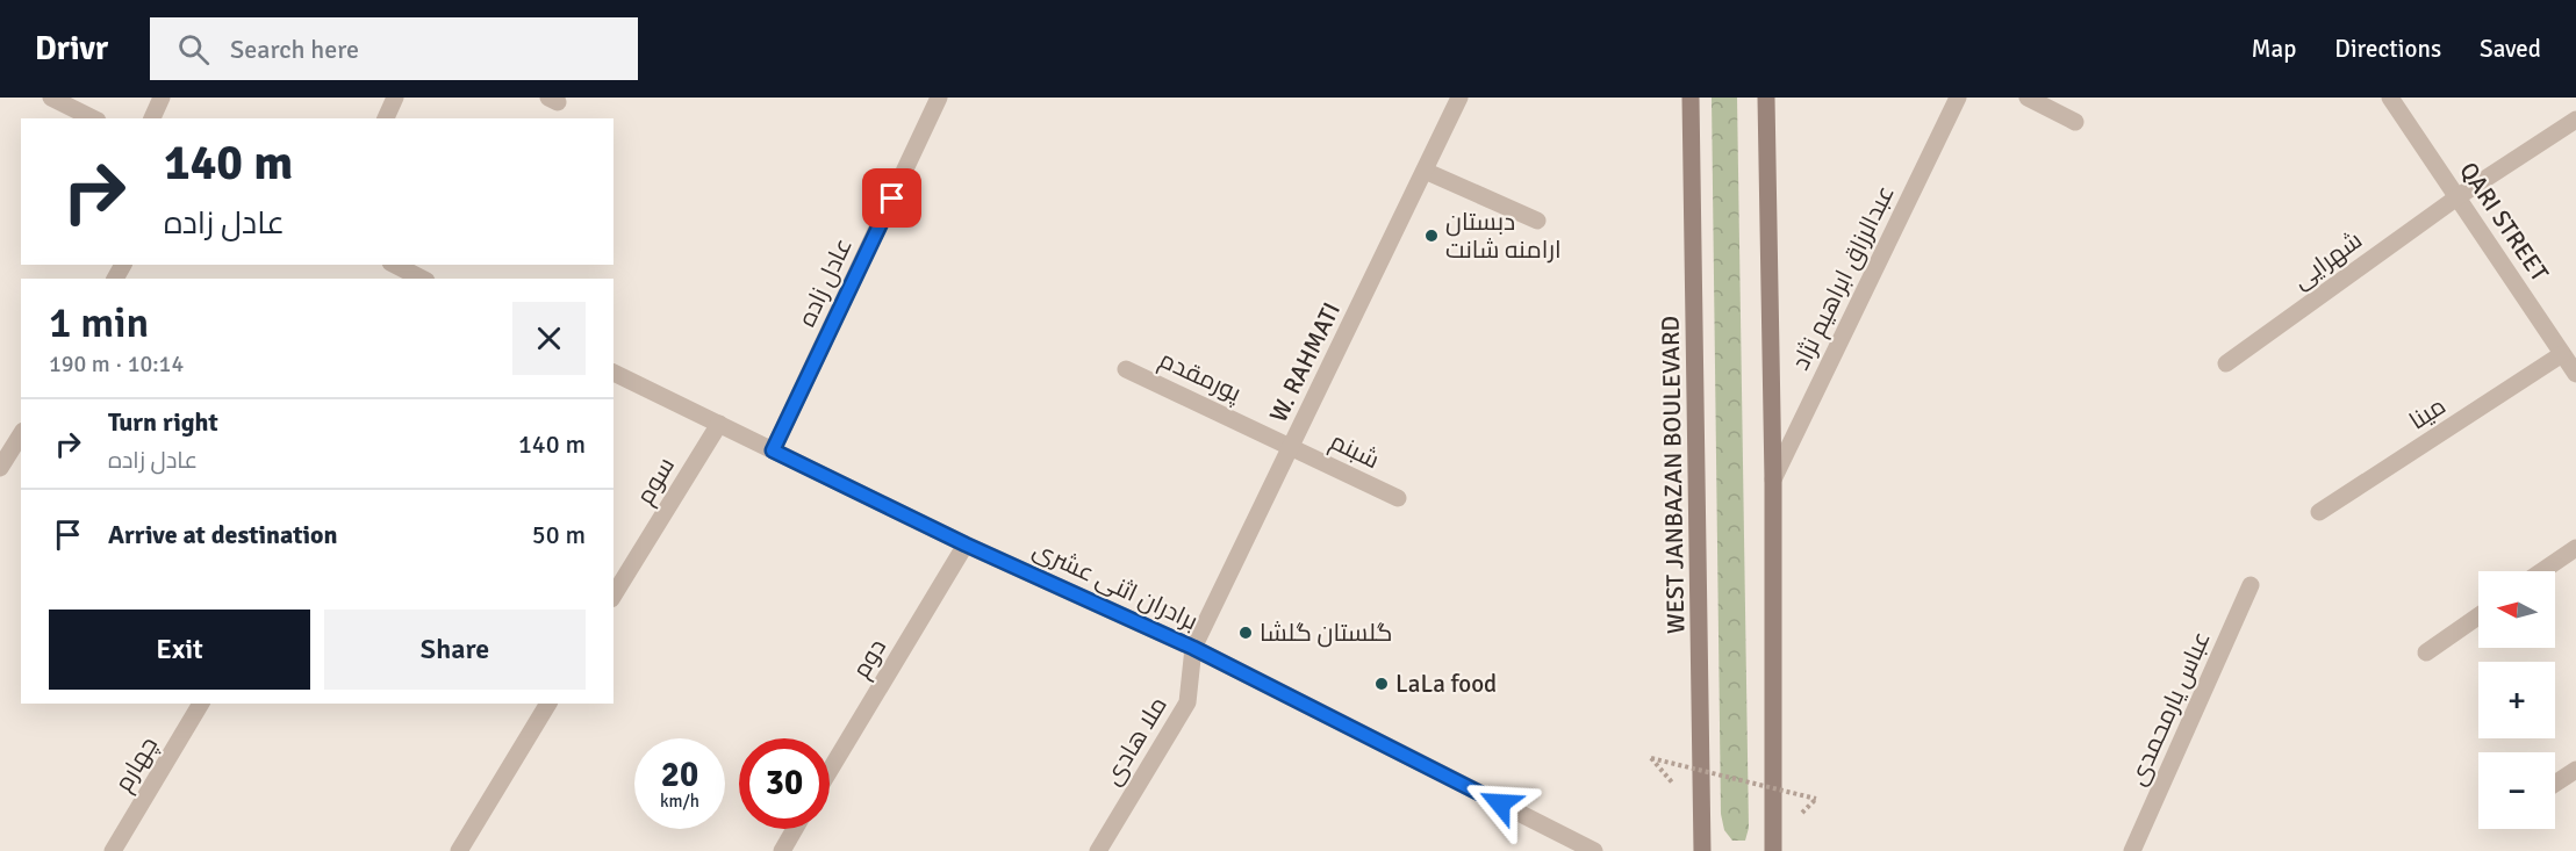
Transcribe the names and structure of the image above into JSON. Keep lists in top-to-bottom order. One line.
{"streets":{"main road":["WEST JANBAZAN BOULEVARD"],"street":["QARI STREET","شهرایی","عبدالرزاق ابراهیم نژاد","عادل زاده","W. RAHMATI","پورمقدم","مینا","شبنم","سوم","برادران اثنی عشری","دوم","عباس یارمحمدی","ملا هادی","چهارم"]},"crossings":[["QARI STREET","شهرایی"],["QARI STREET","مینا"],["عادل زاده","برادران اثنی عشری"],["W. RAHMATI","پورمقدم"],["W. RAHMATI","شبنم"],["W. RAHMATI","برادران اثنی عشری"],["W. RAHMATI","ملا هادی"],["پورمقدم","شبنم"],["سوم","برادران اثنی عشری"],["برادران اثنی عشری","دوم"],["برادران اثنی عشری","ملا هادی"]],"places":["دبستان ارامنه شانت","گلستان گلشا","LaLa food"],"north":"left","page":{"header":"Drivr","search":"Search here","nav":["Map","Directions","Saved"],"turn":["140 m","عادل زاده"],"heading":["1 min","190 m · 10:14"],"list":[{"name":"Turn right","note":"عادل زاده","value":"140 m"},{"name":"Arrive at destination","value":"50 m"}],"map_buttons":["+","−"],"buttons":["Exit","Share"],"speed":"20 km/h","limit":"30"}}
